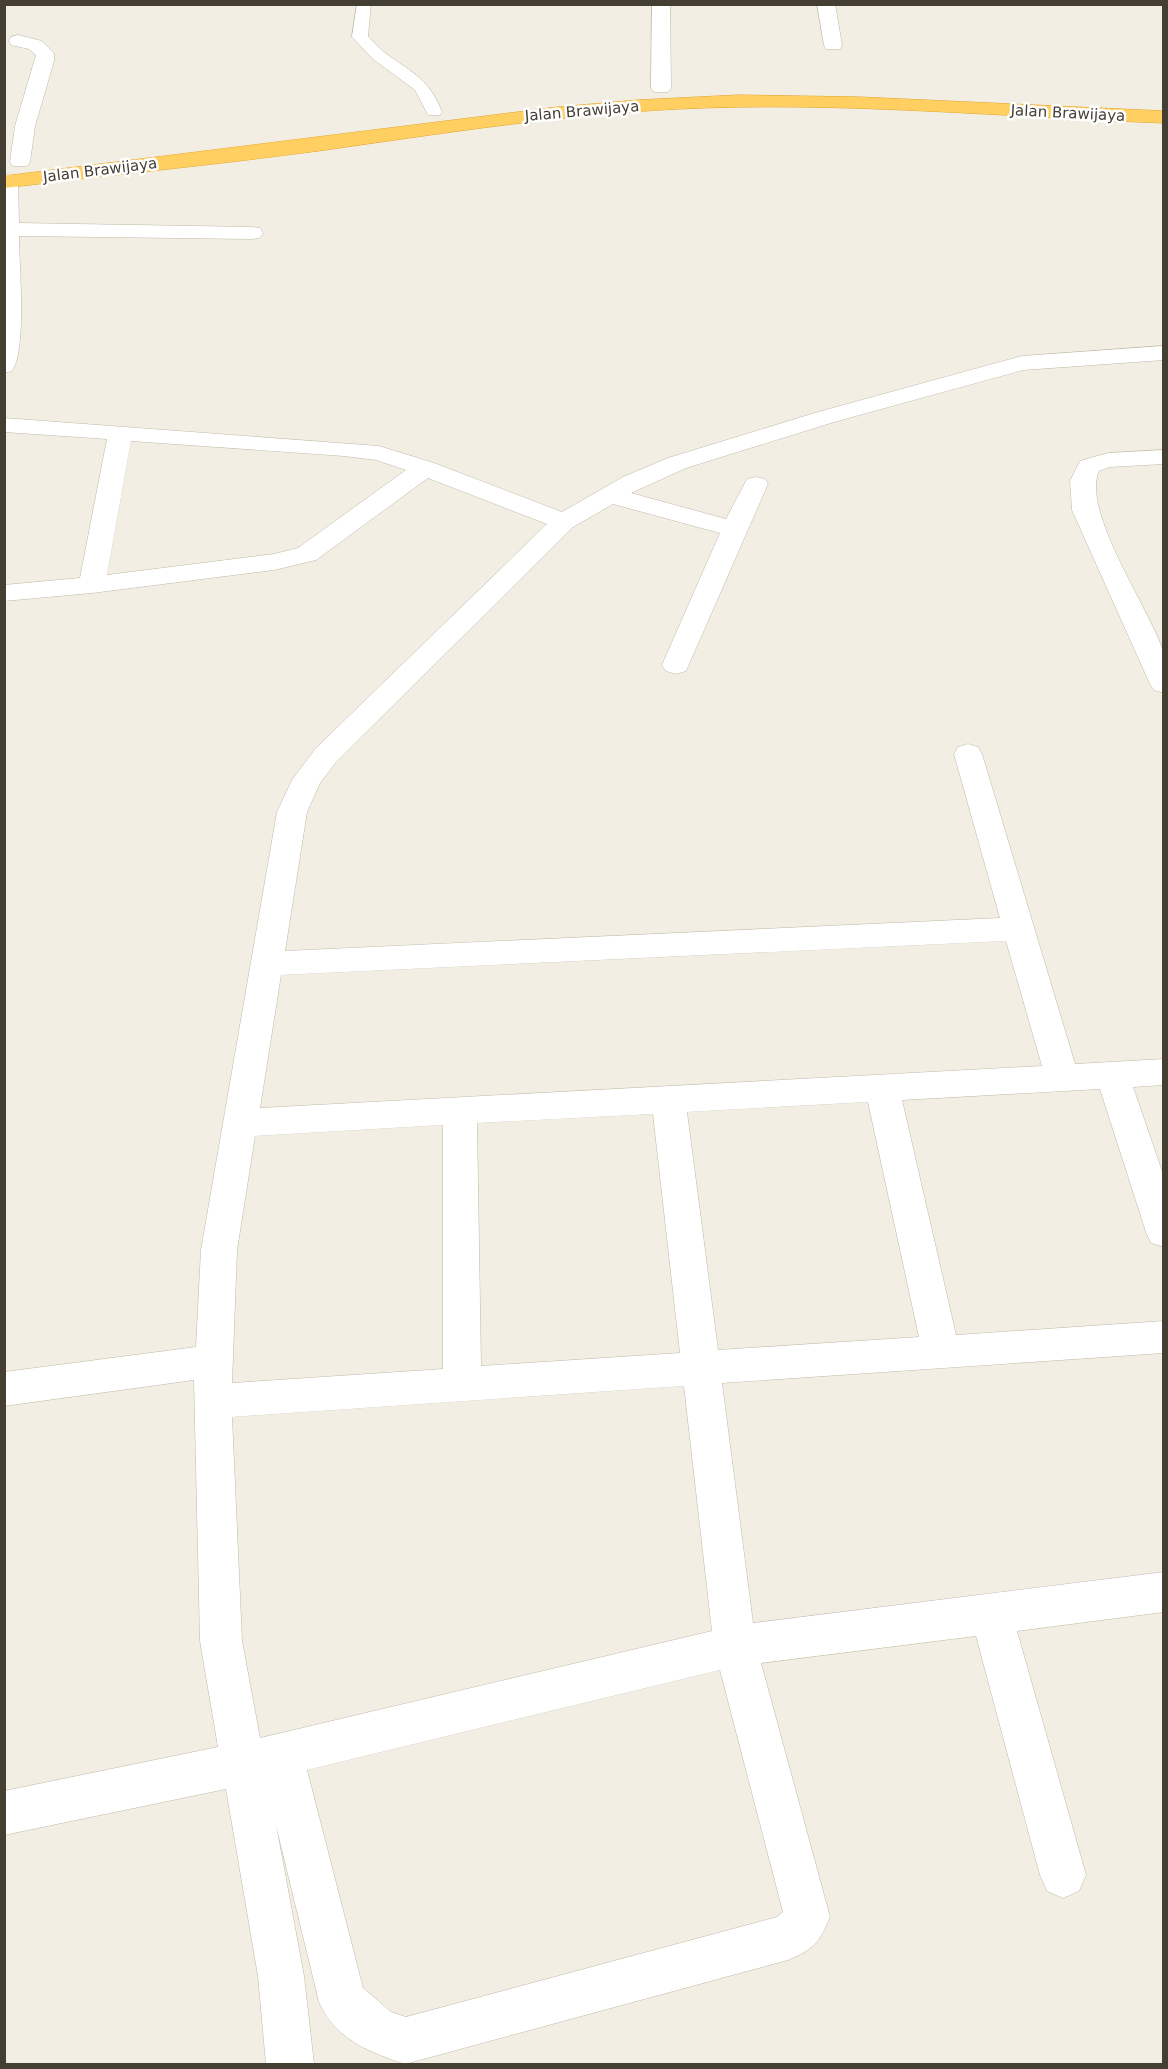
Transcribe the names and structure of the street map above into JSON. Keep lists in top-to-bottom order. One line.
{"streets":{"highway":["Jalan Brawijaya"]}}
